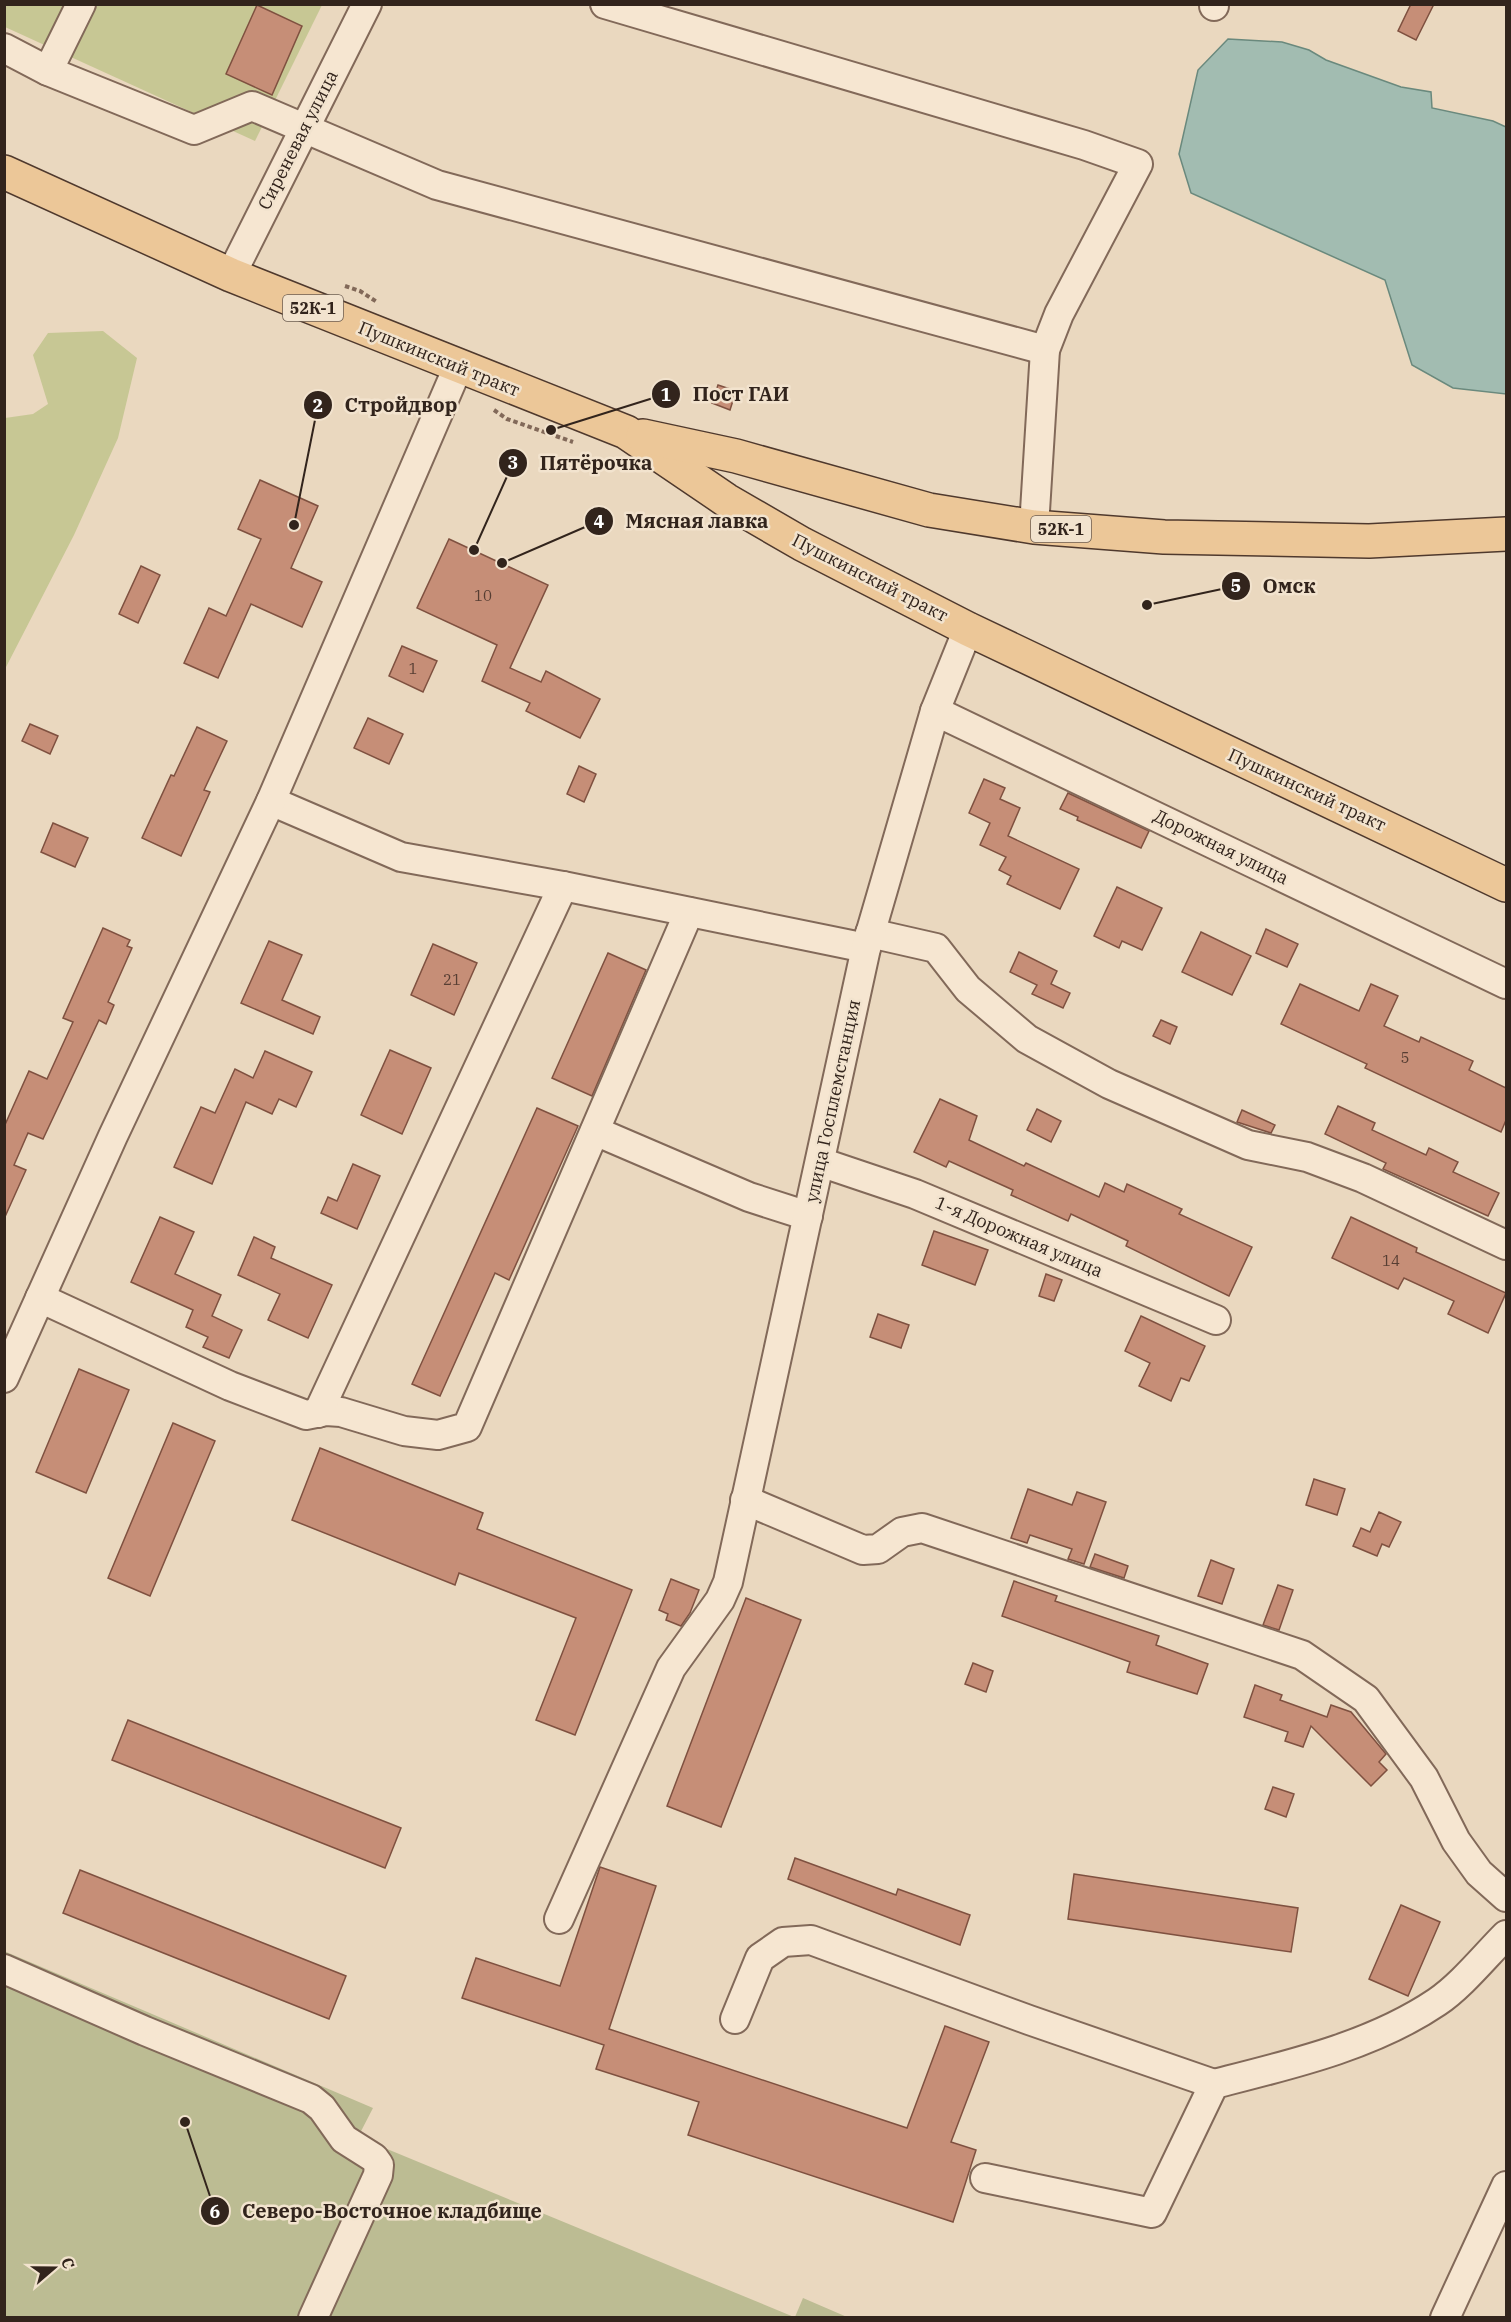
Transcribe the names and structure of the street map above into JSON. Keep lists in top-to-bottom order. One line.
{"streets":{"main road":["52К-1","Пушкинский тракт"],"street":["Сиреневая улица","Дорожная улица","улица Госплемстанция","1-я Дорожная улица"]},"crossings":[["Сиреневая улица","Пушкинский тракт"],["52К-1","Пушкинский тракт"],["Пушкинский тракт","улица Госплемстанция"],["Дорожная улица","улица Госплемстанция"],["улица Госплемстанция","1-я Дорожная улица"]],"places":["Пост ГАИ","Стройдвор","Пятёрочка","Мясная лавка","Омск","Северо-Восточное кладбище"],"house_numbers":["10","1","21","5","14"],"north":"right"}
